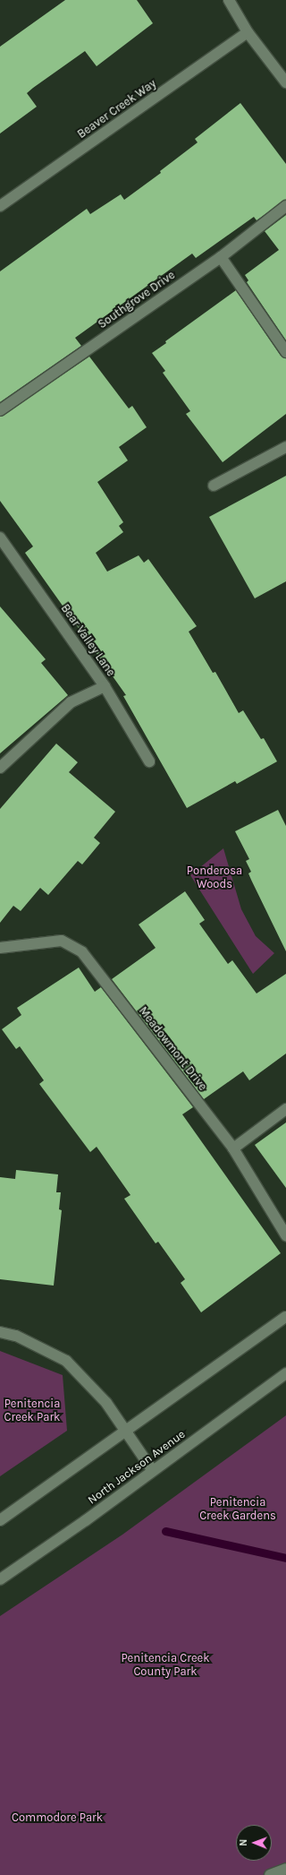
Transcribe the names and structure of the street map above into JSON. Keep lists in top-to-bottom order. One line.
{"streets":{"street":["Beaver Creek Way","Southgrove Drive","Bear Valley Lane","Meadowmont Drive","North Jackson Avenue"]},"parks":["Ponderosa Woods","Penitencia Creek Park","Penitencia Creek Gardens","Penitencia Creek County Park","Commodore Park"],"north":"left"}
